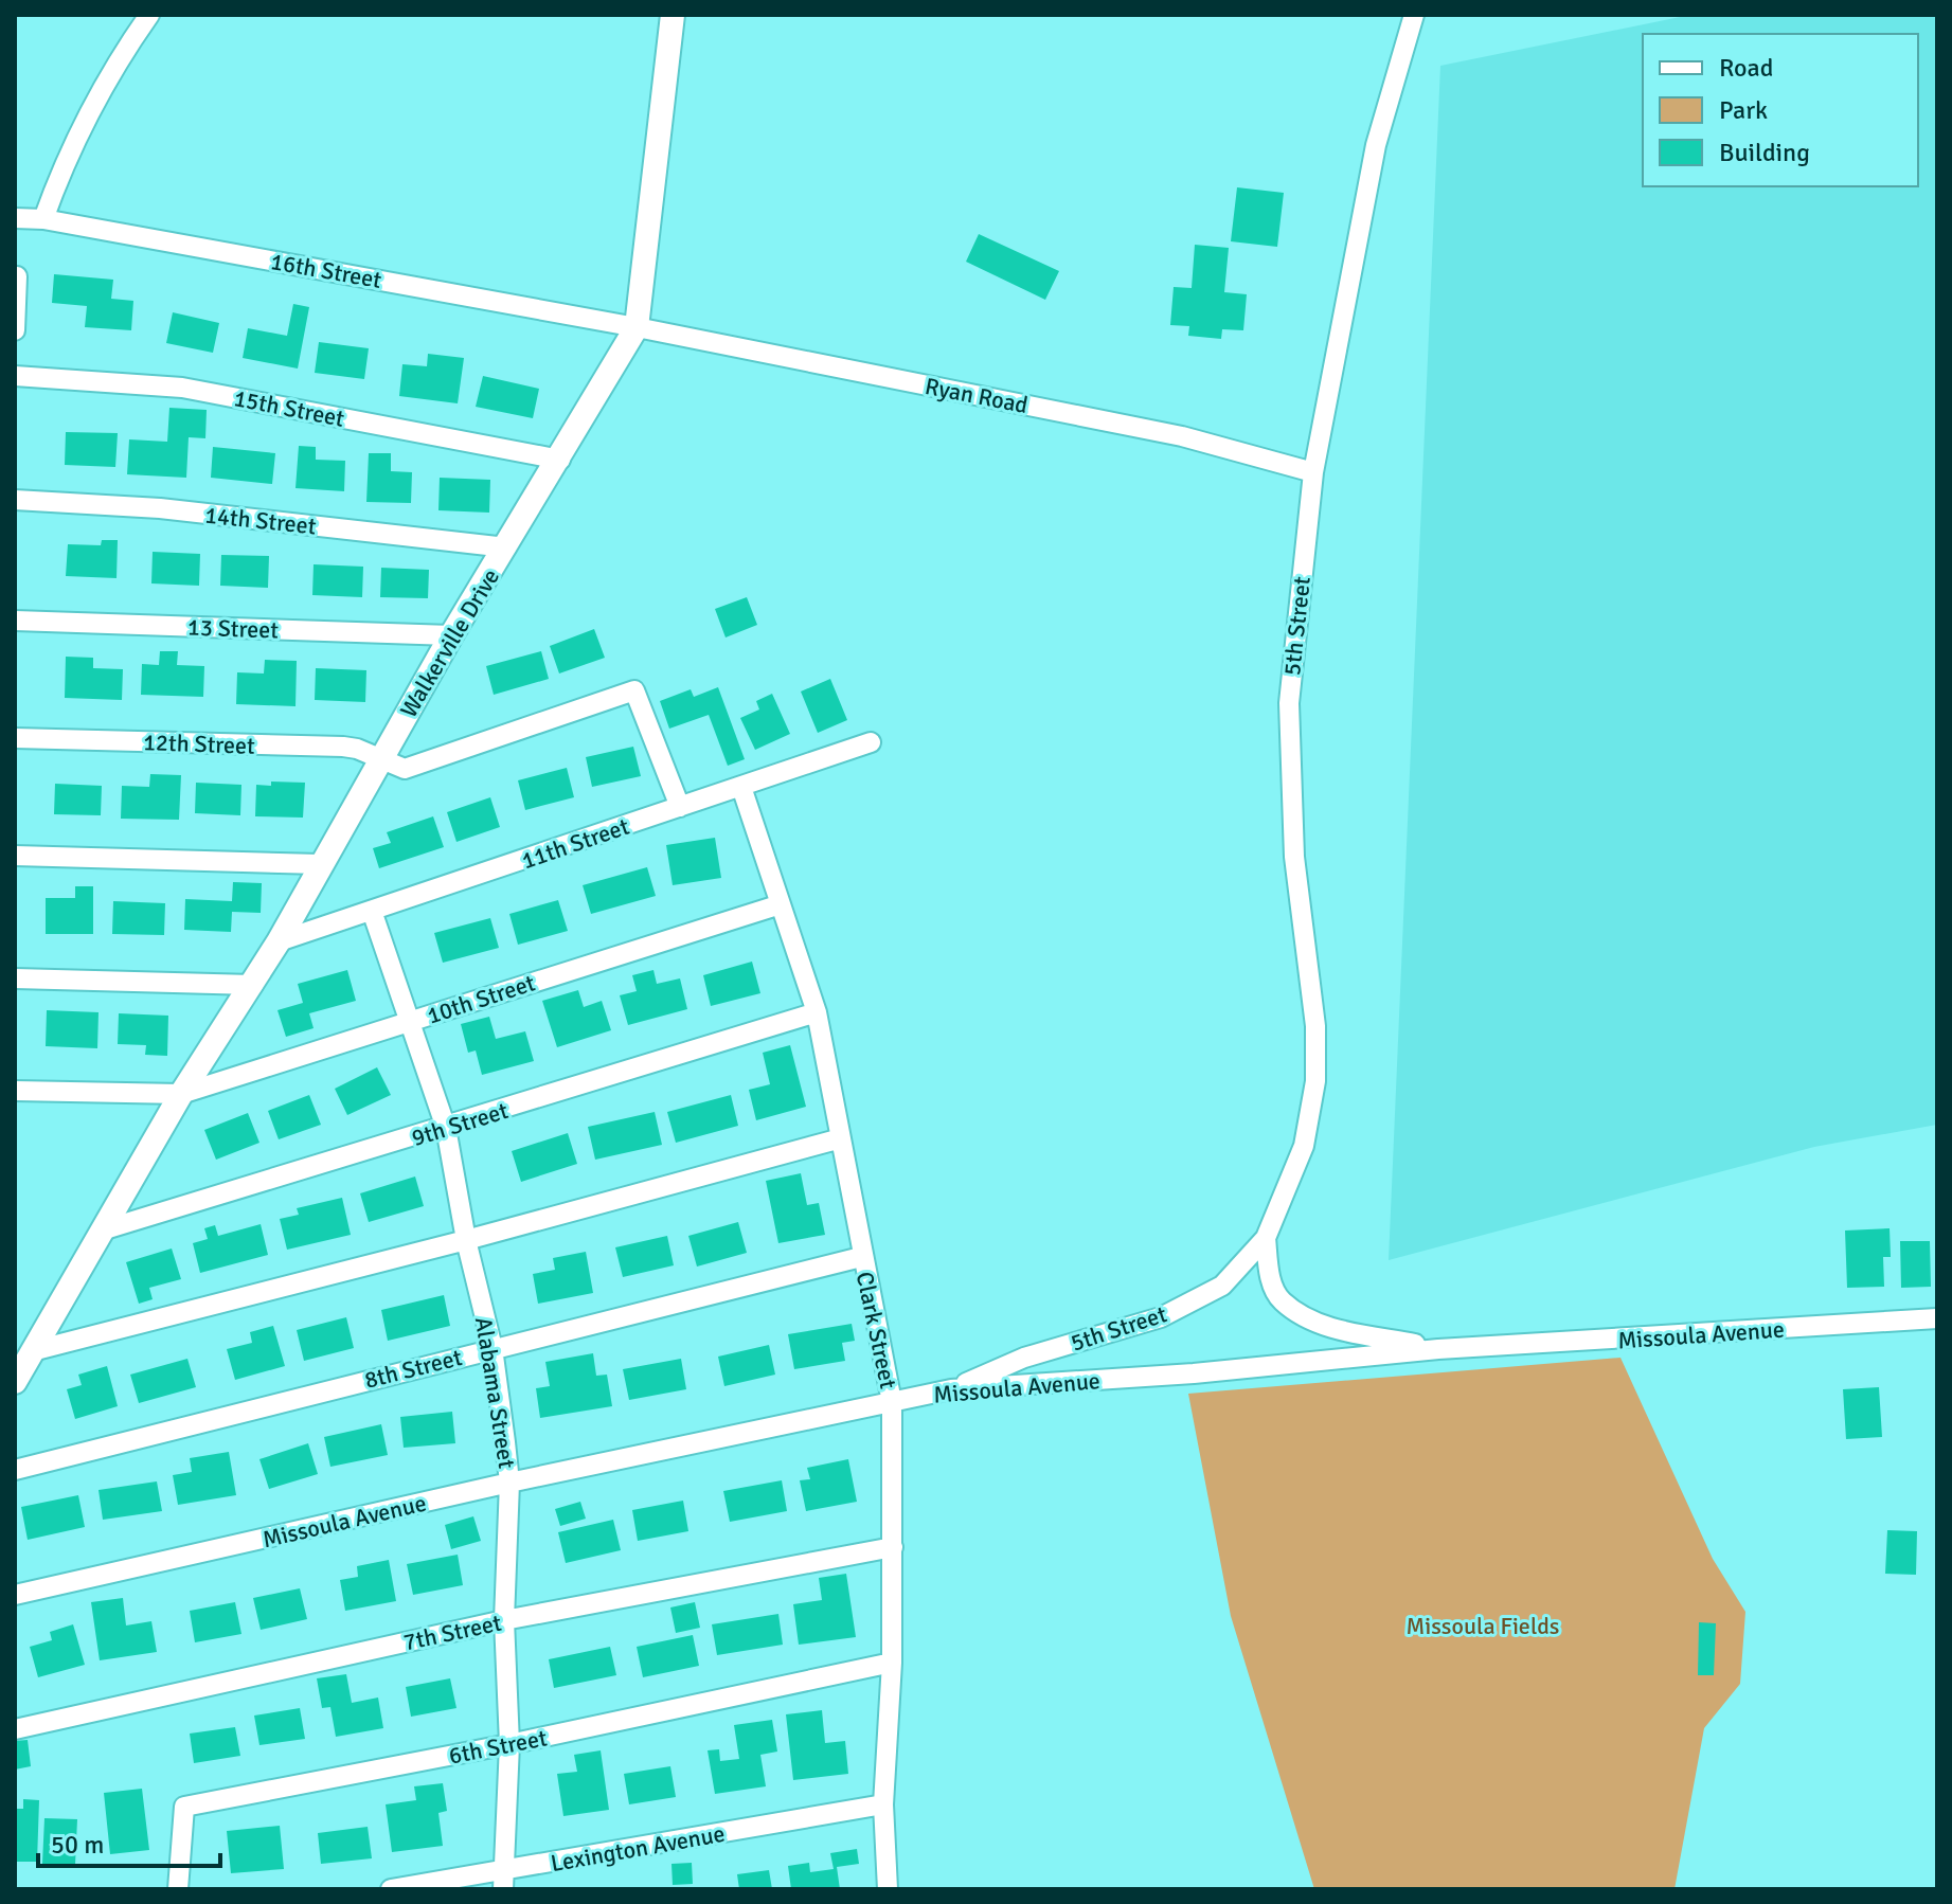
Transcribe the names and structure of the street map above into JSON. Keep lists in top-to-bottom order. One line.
{"streets":{"street":["16th Street","Ryan Road","15th Street","14th Street","5th Street","13 Street","Walkerville Drive","12th Street","11th Street","10th Street","9th Street","Clark Street","Missoula Avenue","8th Street","Alabama Street","7th Street","6th Street","Lexington Avenue"]},"crossings":[["16th Street","Ryan Road"],["16th Street","Walkerville Drive"],["Ryan Road","5th Street"],["Ryan Road","Walkerville Drive"],["15th Street","Walkerville Drive"],["14th Street","Walkerville Drive"],["5th Street","Missoula Avenue"],["13 Street","Walkerville Drive"],["Walkerville Drive","12th Street"],["Walkerville Drive","11th Street"],["Walkerville Drive","10th Street"],["Walkerville Drive","9th Street"],["11th Street","Clark Street"],["11th Street","Alabama Street"],["10th Street","Clark Street"],["10th Street","Alabama Street"],["9th Street","Clark Street"],["9th Street","Alabama Street"],["Clark Street","Missoula Avenue"],["Clark Street","8th Street"],["Clark Street","7th Street"],["Clark Street","6th Street"],["Clark Street","Lexington Avenue"],["Missoula Avenue","Alabama Street"],["8th Street","Alabama Street"],["Alabama Street","7th Street"],["Alabama Street","6th Street"],["Alabama Street","Lexington Avenue"]],"parks":["Missoula Fields"],"legend":["Road","Park","Building"],"scale_bar":"50 m"}
